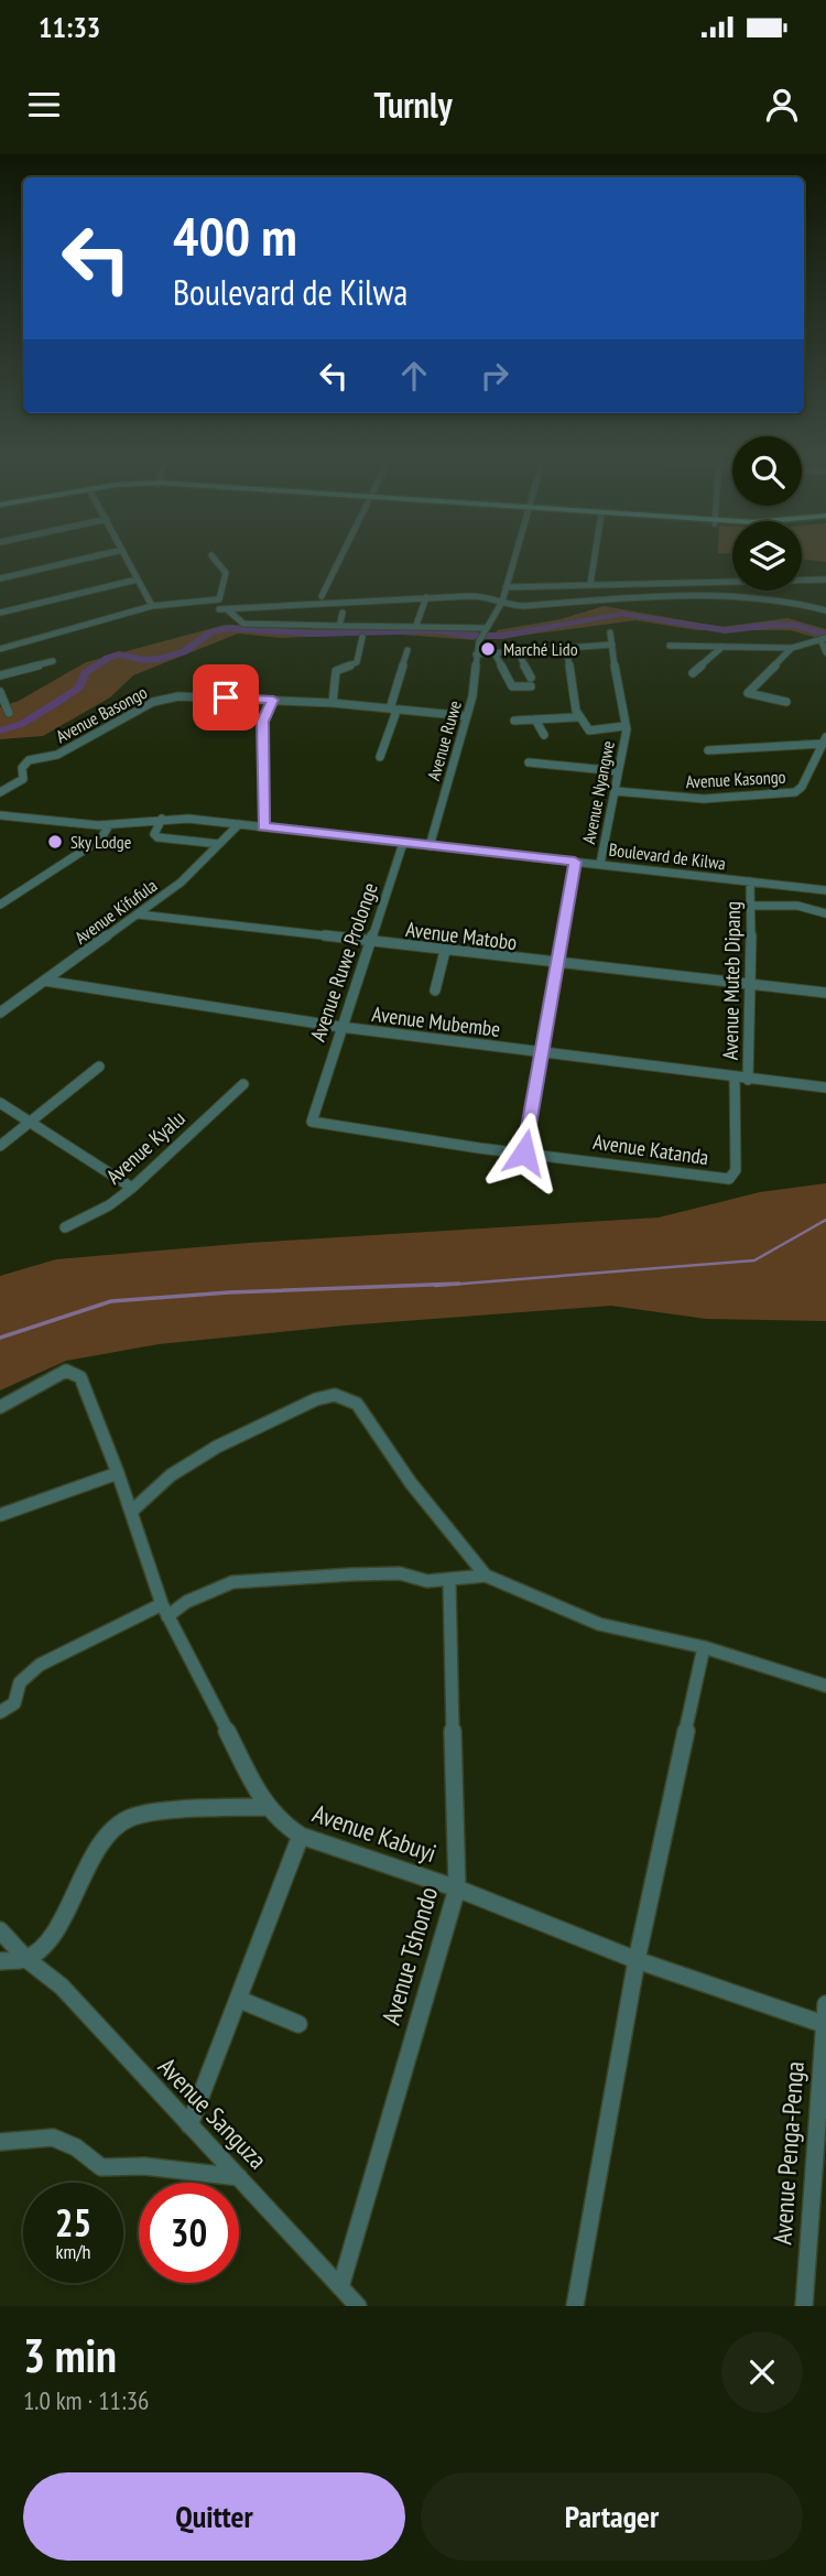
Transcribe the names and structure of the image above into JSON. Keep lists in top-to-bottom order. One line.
{"streets":{"street":["Avenue Basongo","Avenue Ruwe","Avenue Kasongo","Avenue Nyangwe","Boulevard de Kilwa","Avenue Kifufula","Avenue Matobo","Avenue Ruwe Prolonge","Avenue Muteb Dipang","Avenue Mubembe","Avenue Kyalu","Avenue Katanda","Avenue Kabuyi","Avenue Tshondo","Avenue Sanguza","Avenue Penga-Penga"]},"crossings":[["Avenue Basongo","Avenue Ruwe"],["Avenue Ruwe","Boulevard de Kilwa"],["Avenue Kasongo","Avenue Nyangwe"],["Avenue Nyangwe","Boulevard de Kilwa"],["Boulevard de Kilwa","Avenue Kifufula"],["Boulevard de Kilwa","Avenue Ruwe Prolonge"],["Boulevard de Kilwa","Avenue Muteb Dipang"],["Avenue Kifufula","Avenue Matobo"],["Avenue Kifufula","Avenue Mubembe"],["Avenue Matobo","Avenue Ruwe Prolonge"],["Avenue Matobo","Avenue Muteb Dipang"],["Avenue Ruwe Prolonge","Avenue Mubembe"],["Avenue Ruwe Prolonge","Avenue Katanda"],["Avenue Muteb Dipang","Avenue Mubembe"],["Avenue Mubembe","Avenue Katanda"],["Avenue Kabuyi","Avenue Tshondo"],["Avenue Kabuyi","Avenue Penga-Penga"],["Avenue Tshondo","Avenue Sanguza"]],"places":["Marché Lido","Sky Lodge"],"page":{"status":"11:33","header":"Turnly","turn":["400 m","Boulevard de Kilwa"],"speed":"25 km/h","limit":"30","heading":["3 min","1.0 km · 11:36"],"buttons":["Quitter","Partager"]}}
